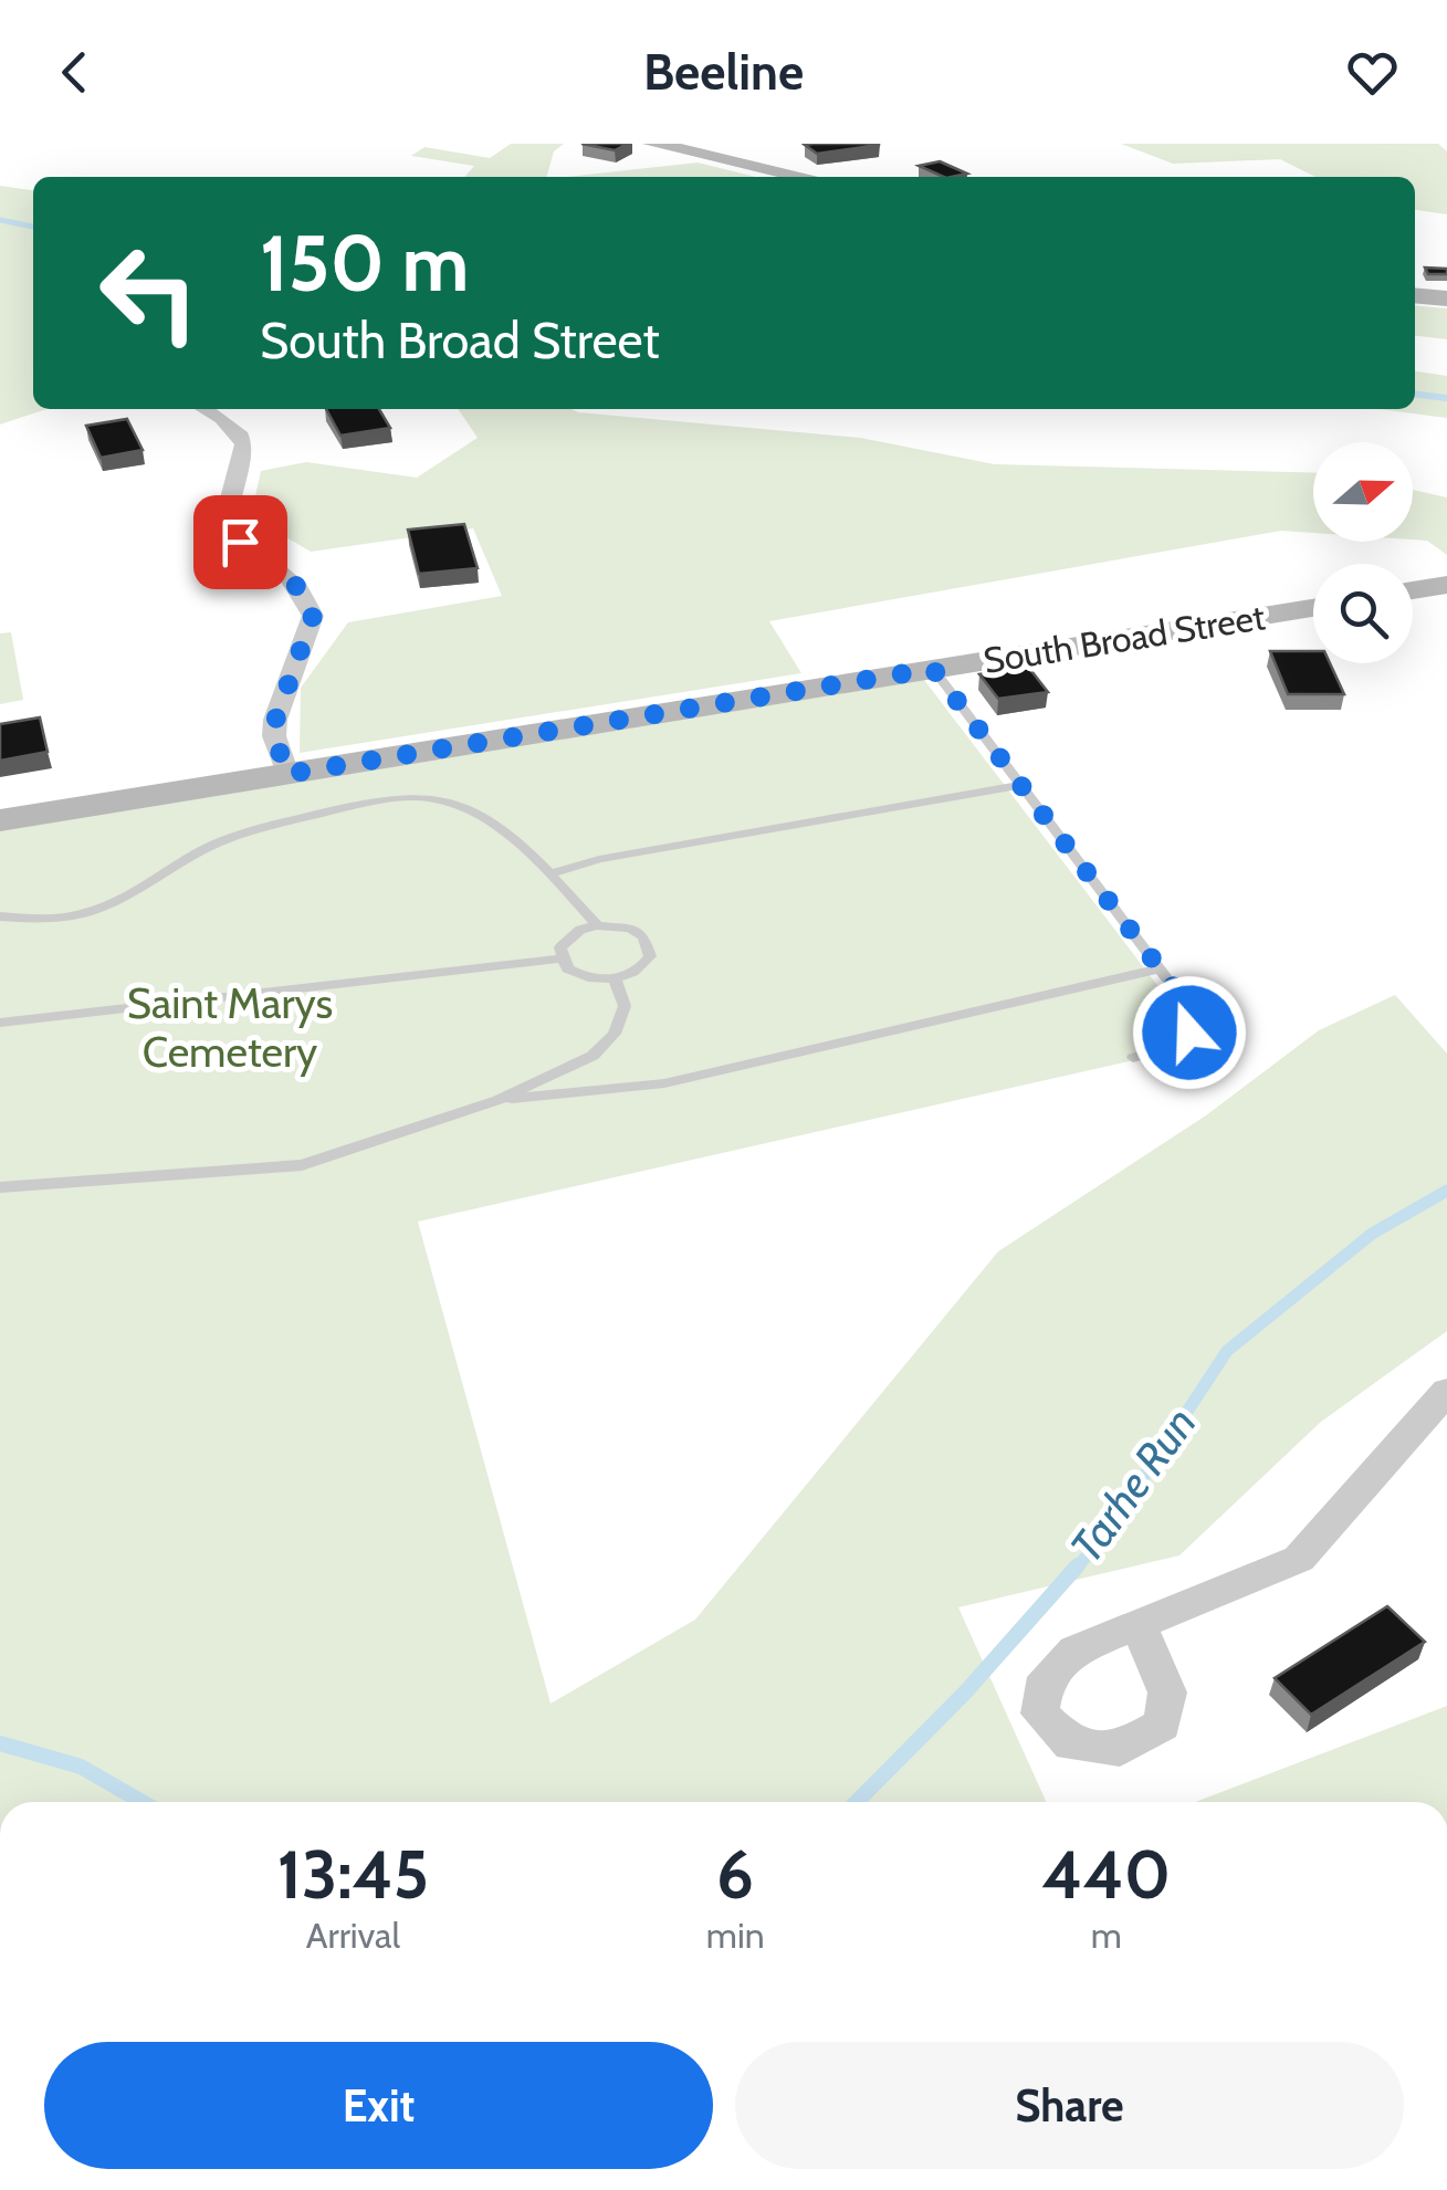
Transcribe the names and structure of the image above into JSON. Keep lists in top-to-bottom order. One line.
{"streets":{"street":["South Broad Street"]},"water":["Tarhe Run"],"parks":["Saint Marys Cemetery"],"north":"right","page":{"header":"Beeline","turn":["150 m","South Broad Street"],"eta":["13:45","Arrival","6","min","440","m"],"buttons":["Exit","Share"]}}
